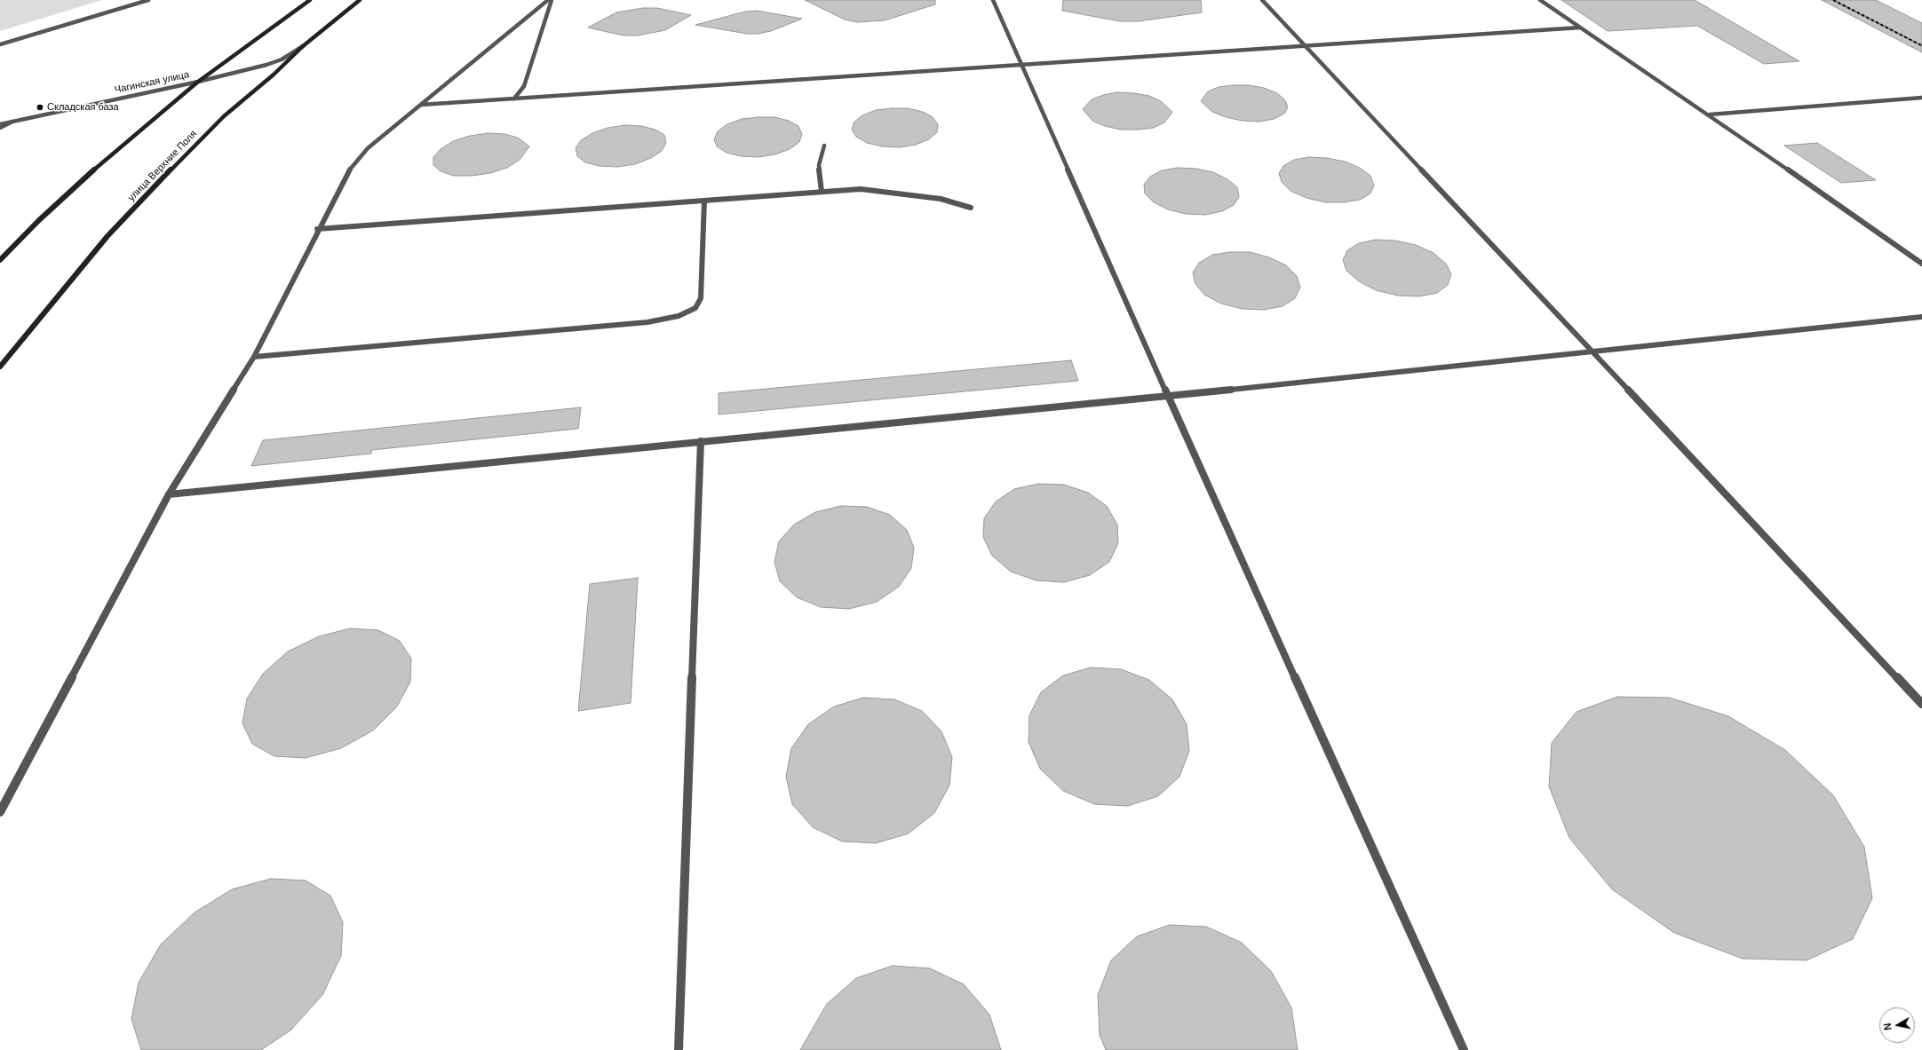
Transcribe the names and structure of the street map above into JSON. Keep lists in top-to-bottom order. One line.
{"streets":{"main road":["улица Верхние Поля"],"street":["Чагинская улица"]},"crossings":[["Чагинская улица","улица Верхние Поля"]],"places":["Складская база"],"north":"left"}
